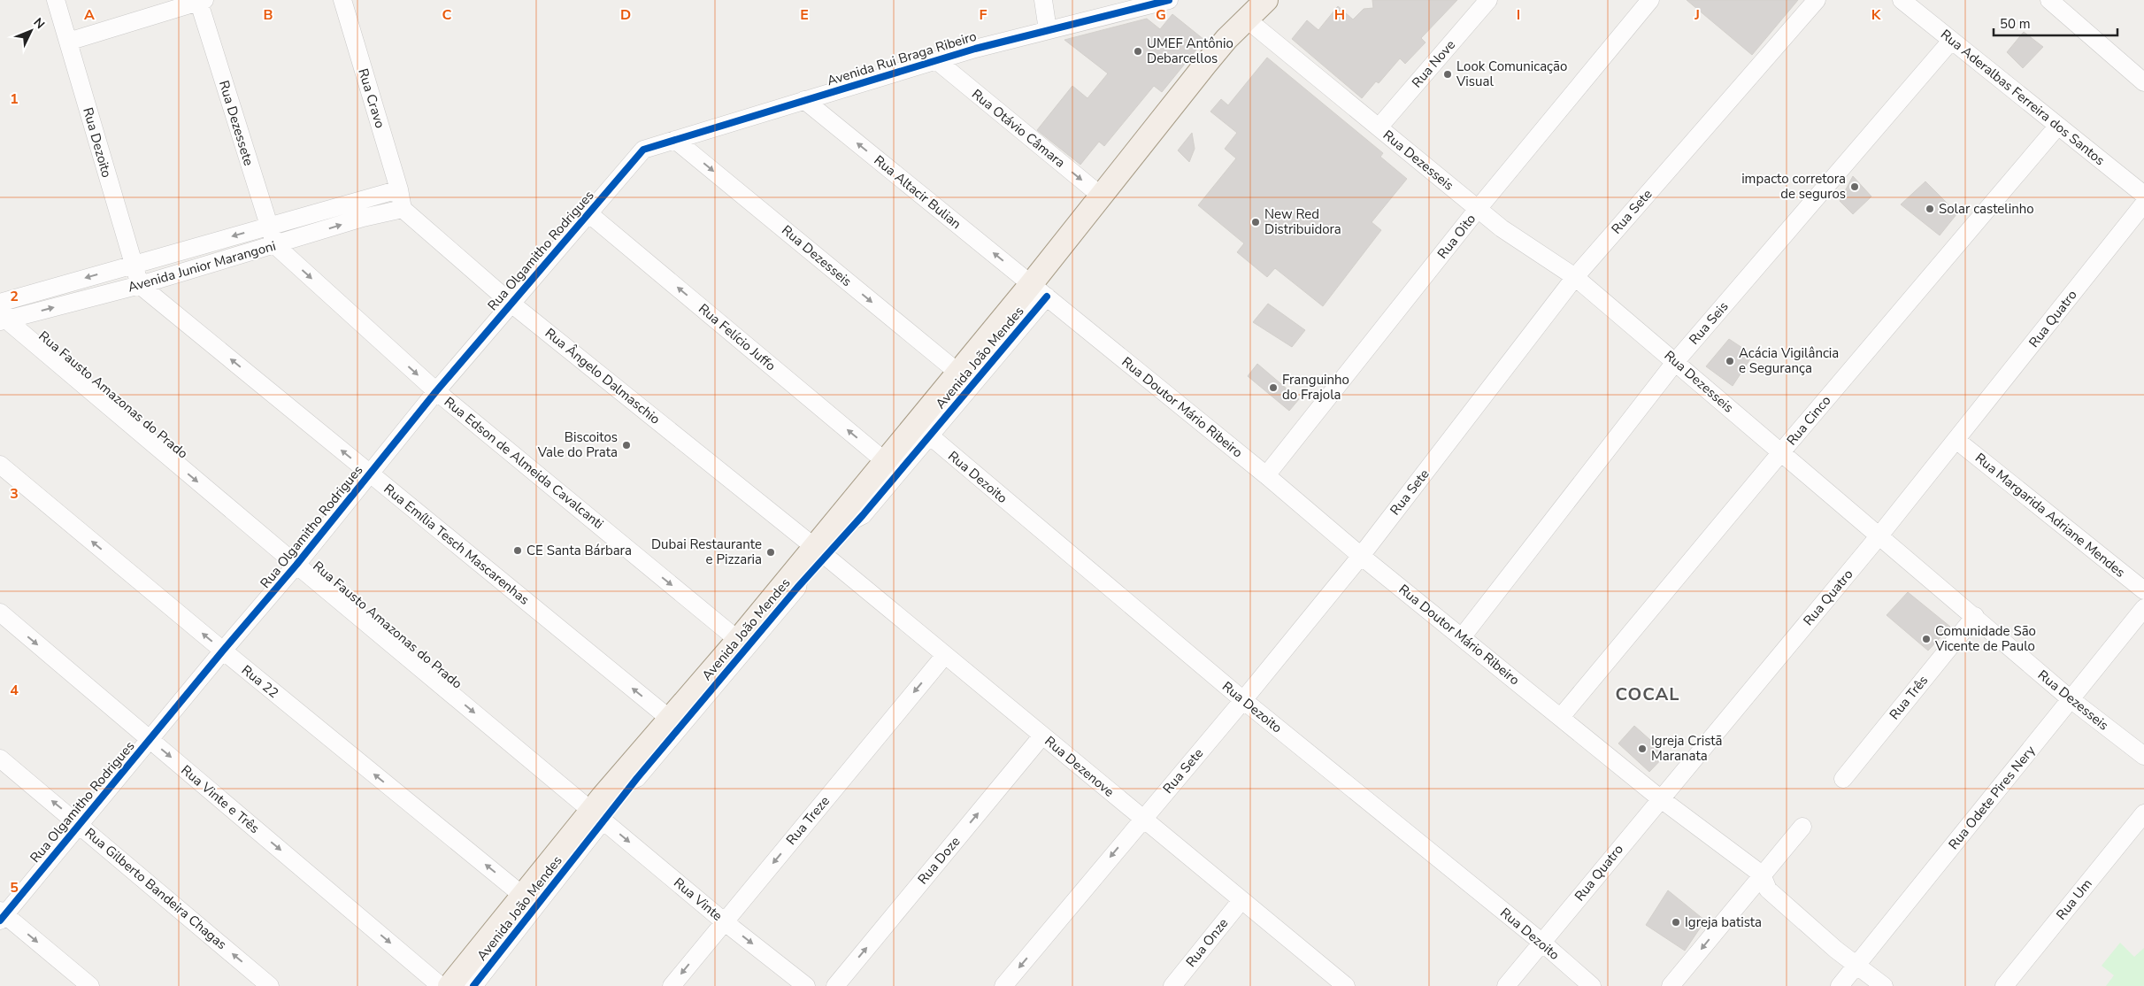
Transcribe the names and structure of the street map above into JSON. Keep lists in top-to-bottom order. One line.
{"streets":{"main road":["Avenida João Mendes"],"street":["Avenida Rui Braga Ribeiro","Rua Nove","Rua Aderalbas Ferreira dos Santos","Rua Cravo","Rua Dezessete","Rua Otávio Câmara","Rua Dezoito","Rua Dezesseis","Rua Altacir Bulian","Rua Sete","Rua Oito","Rua Olgamitho Rodrigues","Avenida Junior Marangoni","Rua Quatro","Rua Seis","Rua Felício Juffo","Rua Ângelo Dalmaschio","Rua Fausto Amazonas do Prado","Rua Doutor Mário Ribeiro","Rua Cinco","Rua Edson de Almeida Cavalcanti","Rua Margarida Adriane Mendes","Rua Emília Tesch Mascarenhas","Rua 22","Rua Três","Rua Dezenove","Rua Odete Pires Nery","Rua Vinte e Três","Rua Treze","Rua Doze","Rua Gilberto Bandeira Chagas","Rua Vinte","Rua Um","Rua Onze"]},"crossings":[["Avenida Rui Braga Ribeiro","Rua Otávio Câmara"],["Avenida Rui Braga Ribeiro","Rua Dezesseis"],["Avenida Rui Braga Ribeiro","Rua Altacir Bulian"],["Avenida Rui Braga Ribeiro","Rua Olgamitho Rodrigues"],["Rua Nove","Rua Dezesseis"],["Rua Aderalbas Ferreira dos Santos","Rua Seis"],["Rua Aderalbas Ferreira dos Santos","Rua Cinco"],["Rua Cravo","Avenida Junior Marangoni"],["Rua Cravo","Rua Ângelo Dalmaschio"],["Rua Dezessete","Avenida Junior Marangoni"],["Rua Dezessete","Rua Edson de Almeida Cavalcanti"],["Rua Otávio Câmara","Avenida João Mendes"],["Rua Dezoito","Rua Sete"],["Rua Dezoito","Avenida Junior Marangoni"],["Rua Dezoito","Rua Quatro"],["Rua Dezoito","Avenida João Mendes"],["Rua Dezoito","Rua Emília Tesch Mascarenhas"],["Rua Dezesseis","Rua Sete"],["Rua Dezesseis","Rua Oito"],["Rua Dezesseis","Rua Quatro"],["Rua Dezesseis","Rua Seis"],["Rua Dezesseis","Avenida João Mendes"],["Rua Dezesseis","Rua Cinco"],["Rua Dezesseis","Rua Três"],["Rua Dezesseis","Rua Odete Pires Nery"],["Rua Altacir Bulian","Avenida João Mendes"],["Rua Altacir Bulian","Rua Doutor Mário Ribeiro"],["Rua Sete","Rua Doutor Mário Ribeiro"],["Rua Sete","Rua Dezenove"],["Rua Oito","Rua Doutor Mário Ribeiro"],["Rua Olgamitho Rodrigues","Rua Felício Juffo"],["Rua Olgamitho Rodrigues","Rua Ângelo Dalmaschio"],["Rua Olgamitho Rodrigues","Rua Fausto Amazonas do Prado"],["Rua Olgamitho Rodrigues","Rua Edson de Almeida Cavalcanti"],["Rua Olgamitho Rodrigues","Rua Emília Tesch Mascarenhas"],["Rua Olgamitho Rodrigues","Rua 22"],["Rua Olgamitho Rodrigues","Rua Vinte e Três"],["Rua Olgamitho Rodrigues","Rua Gilberto Bandeira Chagas"],["Avenida Junior Marangoni","Rua Ângelo Dalmaschio"],["Avenida Junior Marangoni","Rua Fausto Amazonas do Prado"],["Avenida Junior Marangoni","Rua Edson de Almeida Cavalcanti"],["Avenida Junior Marangoni","Rua Emília Tesch Mascarenhas"],["Rua Quatro","Rua Doutor Mário Ribeiro"],["Rua Quatro","Rua Margarida Adriane Mendes"],["Rua Seis","Rua Doutor Mário Ribeiro"],["Rua Felício Juffo","Avenida João Mendes"],["Avenida João Mendes","Rua Ângelo Dalmaschio"],["Avenida João Mendes","Rua Fausto Amazonas do Prado"],["Avenida João Mendes","Rua Doutor Mário Ribeiro"],["Avenida João Mendes","Rua Edson de Almeida Cavalcanti"],["Avenida João Mendes","Rua Emília Tesch Mascarenhas"],["Avenida João Mendes","Rua 22"],["Avenida João Mendes","Rua Dezenove"],["Avenida João Mendes","Rua Vinte"],["Rua Ângelo Dalmaschio","Rua Dezenove"],["Rua Fausto Amazonas do Prado","Rua Vinte"],["Rua Doutor Mário Ribeiro","Rua Cinco"],["Rua Doutor Mário Ribeiro","Rua Odete Pires Nery"],["Rua Dezenove","Rua Treze"],["Rua Dezenove","Rua Doze"],["Rua Dezenove","Rua Onze"],["Rua Treze","Rua Vinte"]],"one_way":["Rua Otávio Câmara","Rua Altacir Bulian","Rua Felício Juffo","Rua Fausto Amazonas do Prado","Rua Edson de Almeida Cavalcanti","Rua Emília Tesch Mascarenhas","Rua 22","Rua Vinte e Três","Rua Treze","Rua Doze","Rua Vinte"],"districts":["COCAL"],"places":["UMEF Antônio Debarcellos","Look Comunicação Visual","impacto corretora de seguros","Solar castelinho","New Red Distribuidora","Acácia Vigilância e Segurança","Franguinho do Frajola","Biscoitos Vale do Prata","CE Santa Bárbara","Dubai Restaurante e Pizzaria","Comunidade São Vicente de Paulo","Igreja Cristã Maranata","Igreja batista"],"scale_bar":"50 m","north":"top right","grid":{"columns":["A","B","C","D","E","F","G","H","I","J","K"],"rows":["1","2","3","4","5"]}}
